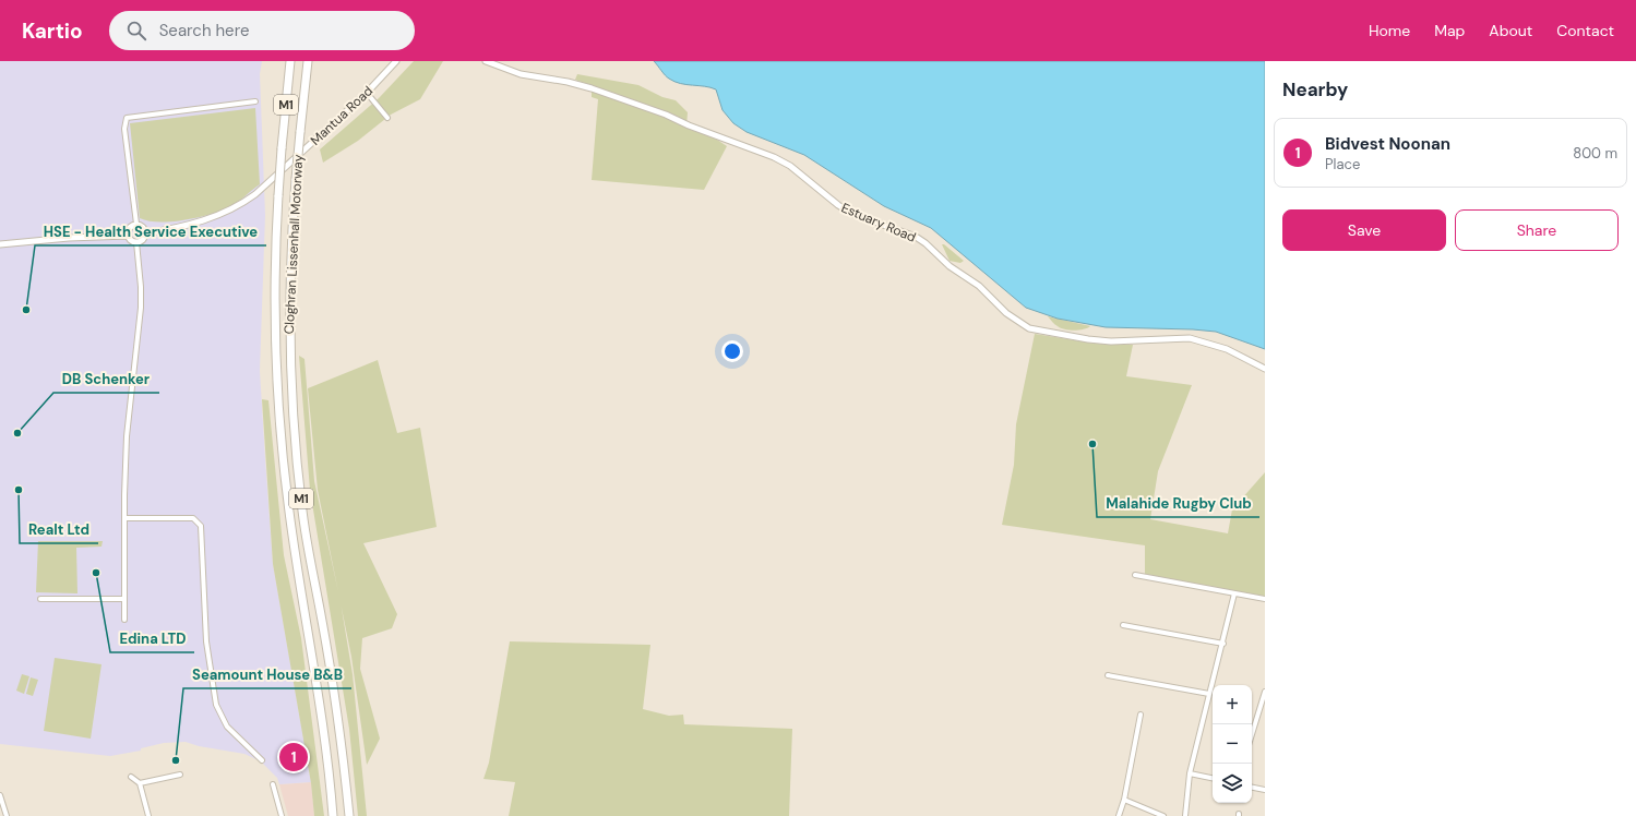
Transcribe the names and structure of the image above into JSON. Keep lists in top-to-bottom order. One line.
{"streets":{"highway":["M1","Cloghran Lissenhall Motorway"],"street":["Mantua Road","Estuary Road"]},"places":["HSE - Health Service Executive","DB Schenker","Malahide Rugby Club","Realt Ltd","Edina LTD","Seamount House B&B"],"page":{"header":"Kartio","search":"Search here","nav":["Home","Map","About","Contact"],"heading":"Nearby","list":[{"mark":"1","name":"Bidvest Noonan","note":"Place","value":"800 m"}],"buttons":["Save","Share"],"map_buttons":["+","−"],"pins":"1"}}
